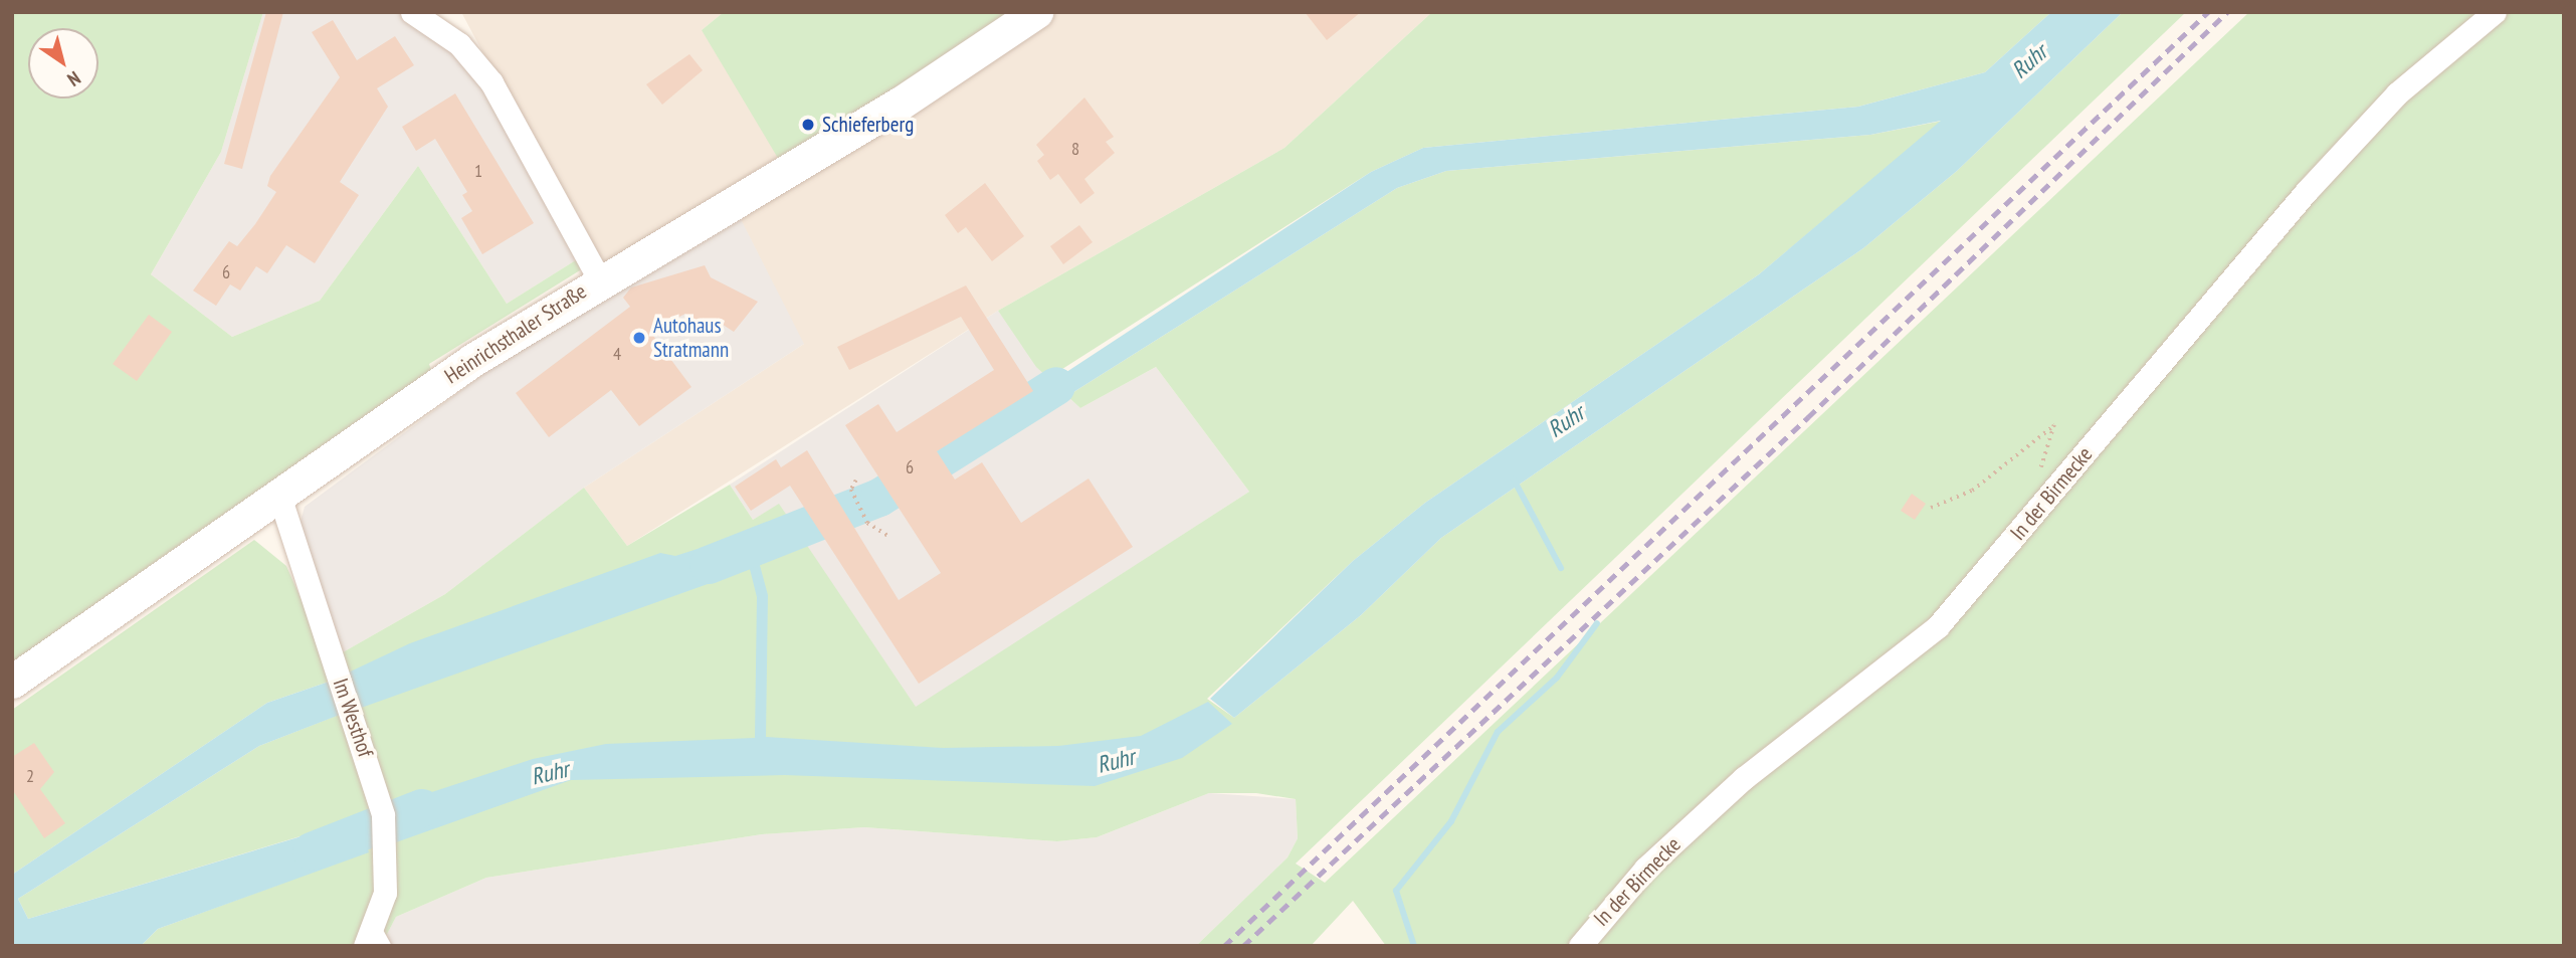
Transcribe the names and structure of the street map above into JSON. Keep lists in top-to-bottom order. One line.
{"streets":{"main road":["Heinrichsthaler Straße"],"street":["In der Birmecke","Im Westhof"]},"crossings":[["Heinrichsthaler Straße","Im Westhof"]],"water":["Ruhr"],"places":["Schieferberg","Autohaus Stratmann"],"house_numbers":["8","1","6","4","6","2"],"north":"bottom right"}
